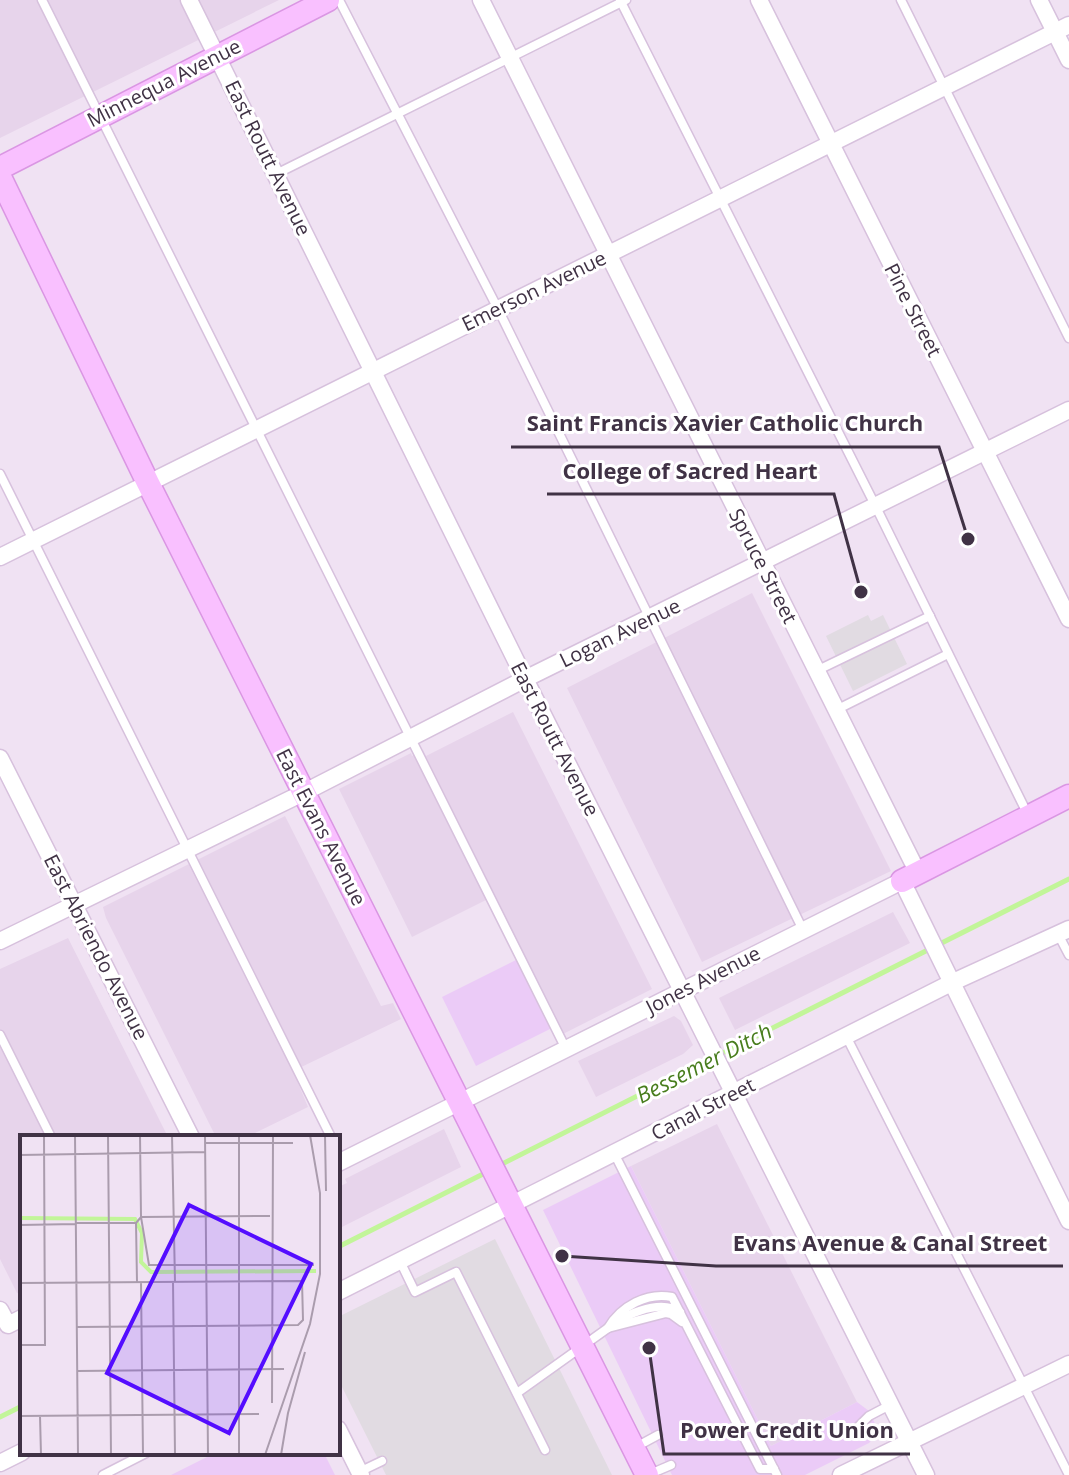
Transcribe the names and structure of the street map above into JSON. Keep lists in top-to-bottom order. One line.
{"streets":{"street":["Minnequa Avenue","East Routt Avenue","Emerson Avenue","Pine Street","Spruce Street","Logan Avenue","East Evans Avenue","East Abriendo Avenue","Jones Avenue","Canal Street"]},"crossings":[["Minnequa Avenue","East Routt Avenue"],["East Routt Avenue","Emerson Avenue"],["East Routt Avenue","Logan Avenue"],["East Routt Avenue","Jones Avenue"],["East Routt Avenue","Canal Street"],["Emerson Avenue","Pine Street"],["Emerson Avenue","Spruce Street"],["Emerson Avenue","East Evans Avenue"],["Pine Street","Logan Avenue"],["Spruce Street","Logan Avenue"],["Spruce Street","Jones Avenue"],["Spruce Street","Canal Street"],["Logan Avenue","East Evans Avenue"],["Logan Avenue","East Abriendo Avenue"],["East Evans Avenue","Jones Avenue"],["East Evans Avenue","Canal Street"]],"water":["Bessemer Ditch"],"places":["Saint Francis Xavier Catholic Church","College of Sacred Heart","Evans Avenue & Canal Street","Power Credit Union"]}
